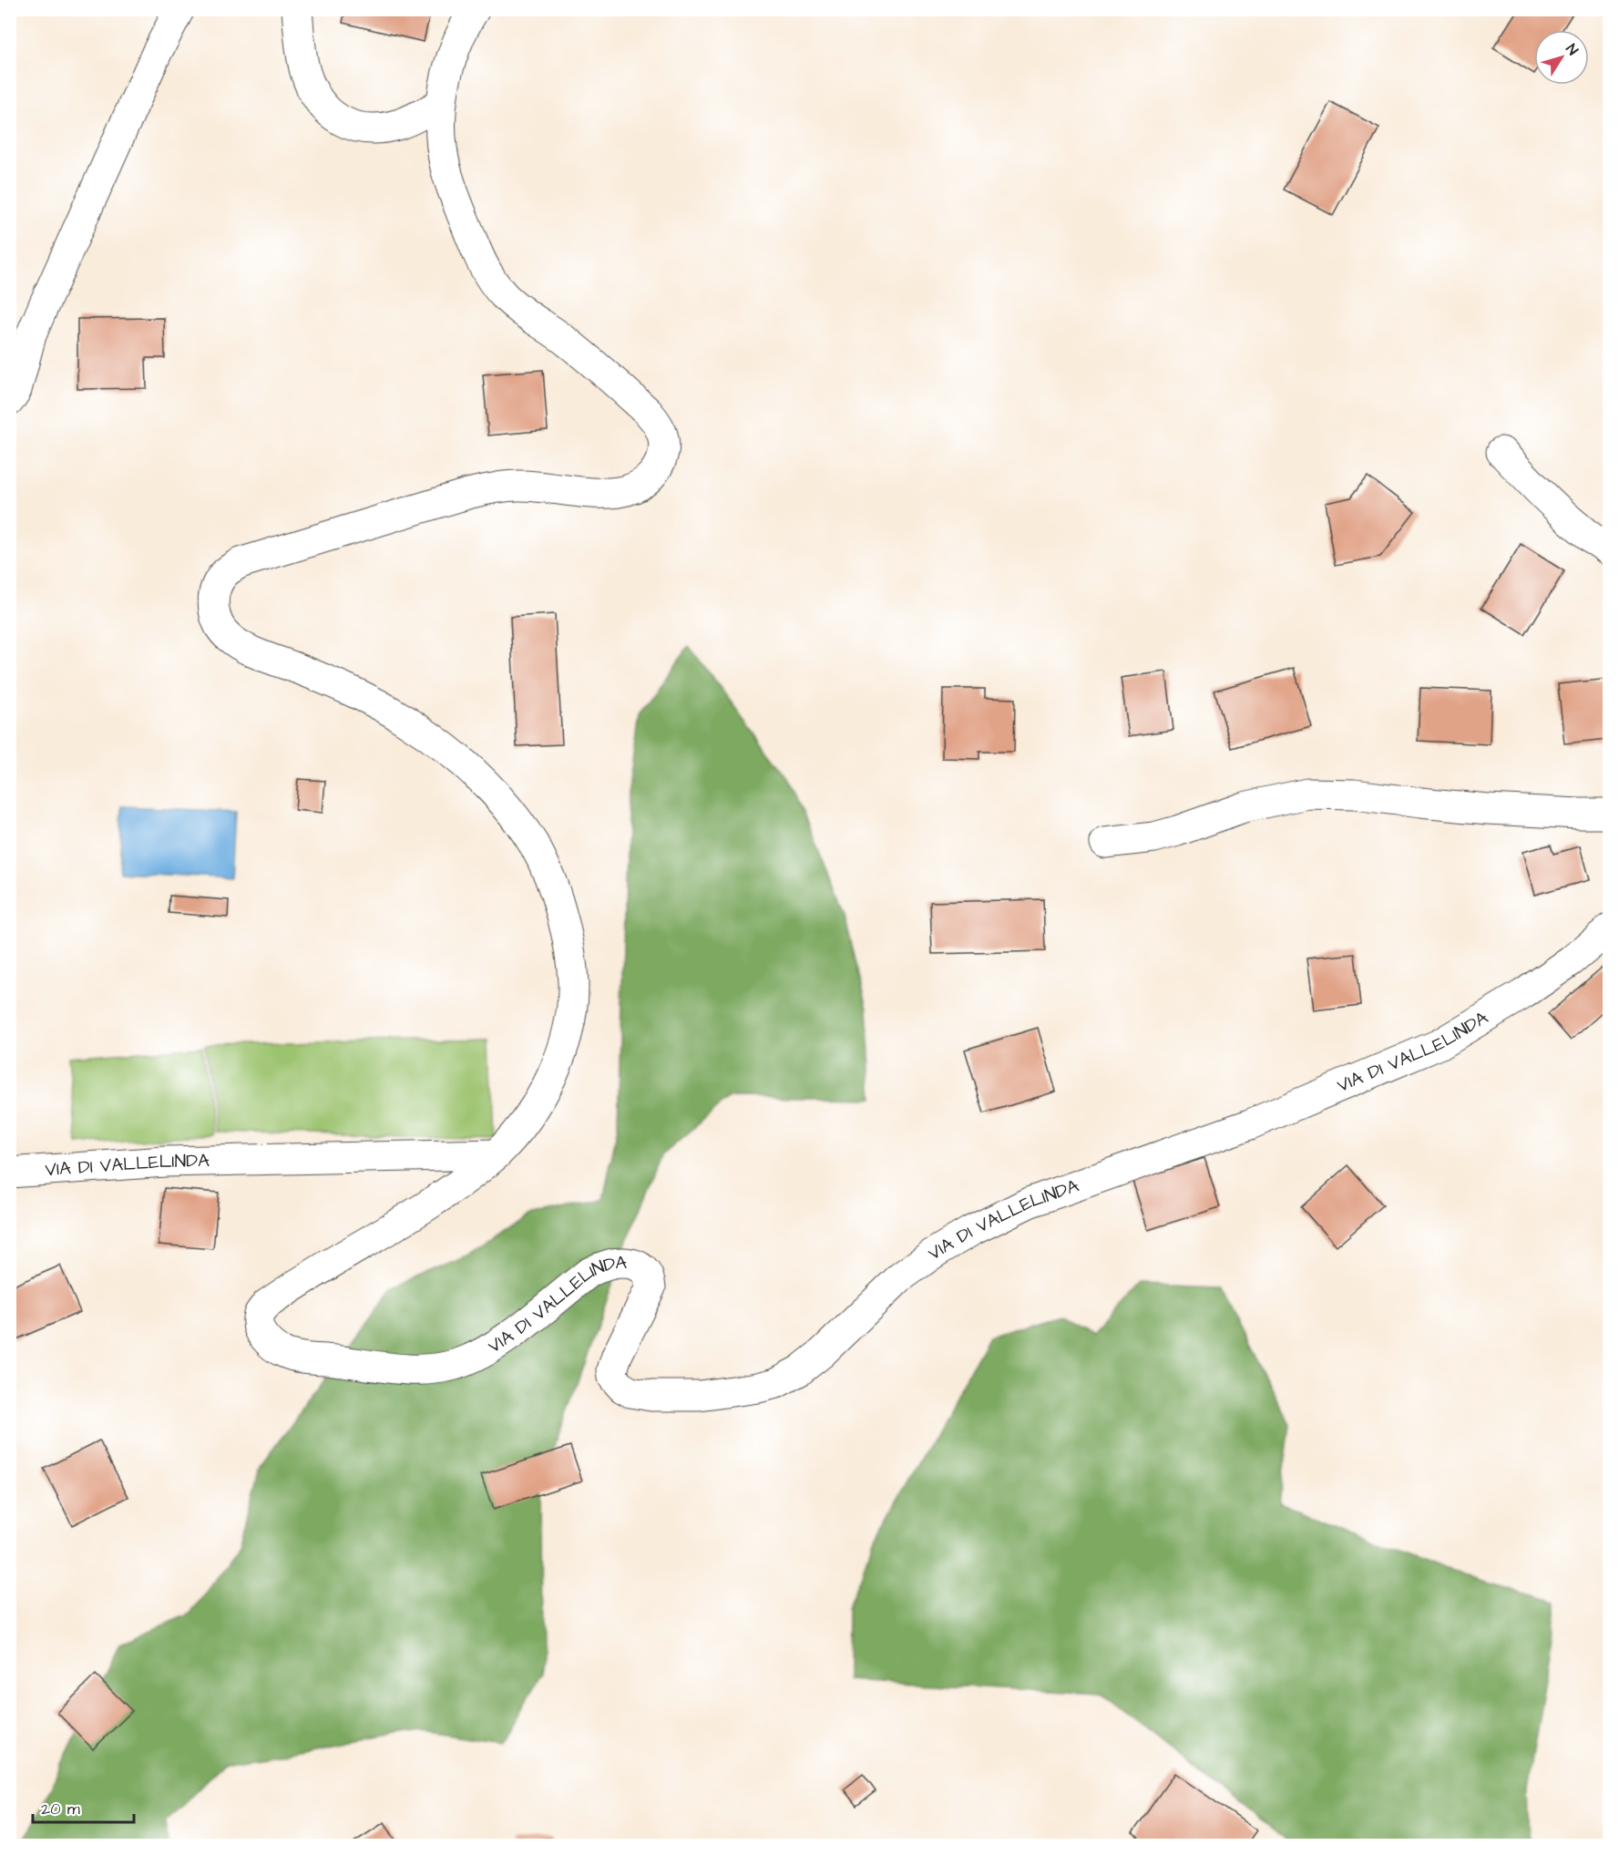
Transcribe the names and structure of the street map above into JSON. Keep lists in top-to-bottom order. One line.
{"streets":{"street":["VIA DI VALLELINDA"]},"scale_bar":"20 m","north":"top right"}
